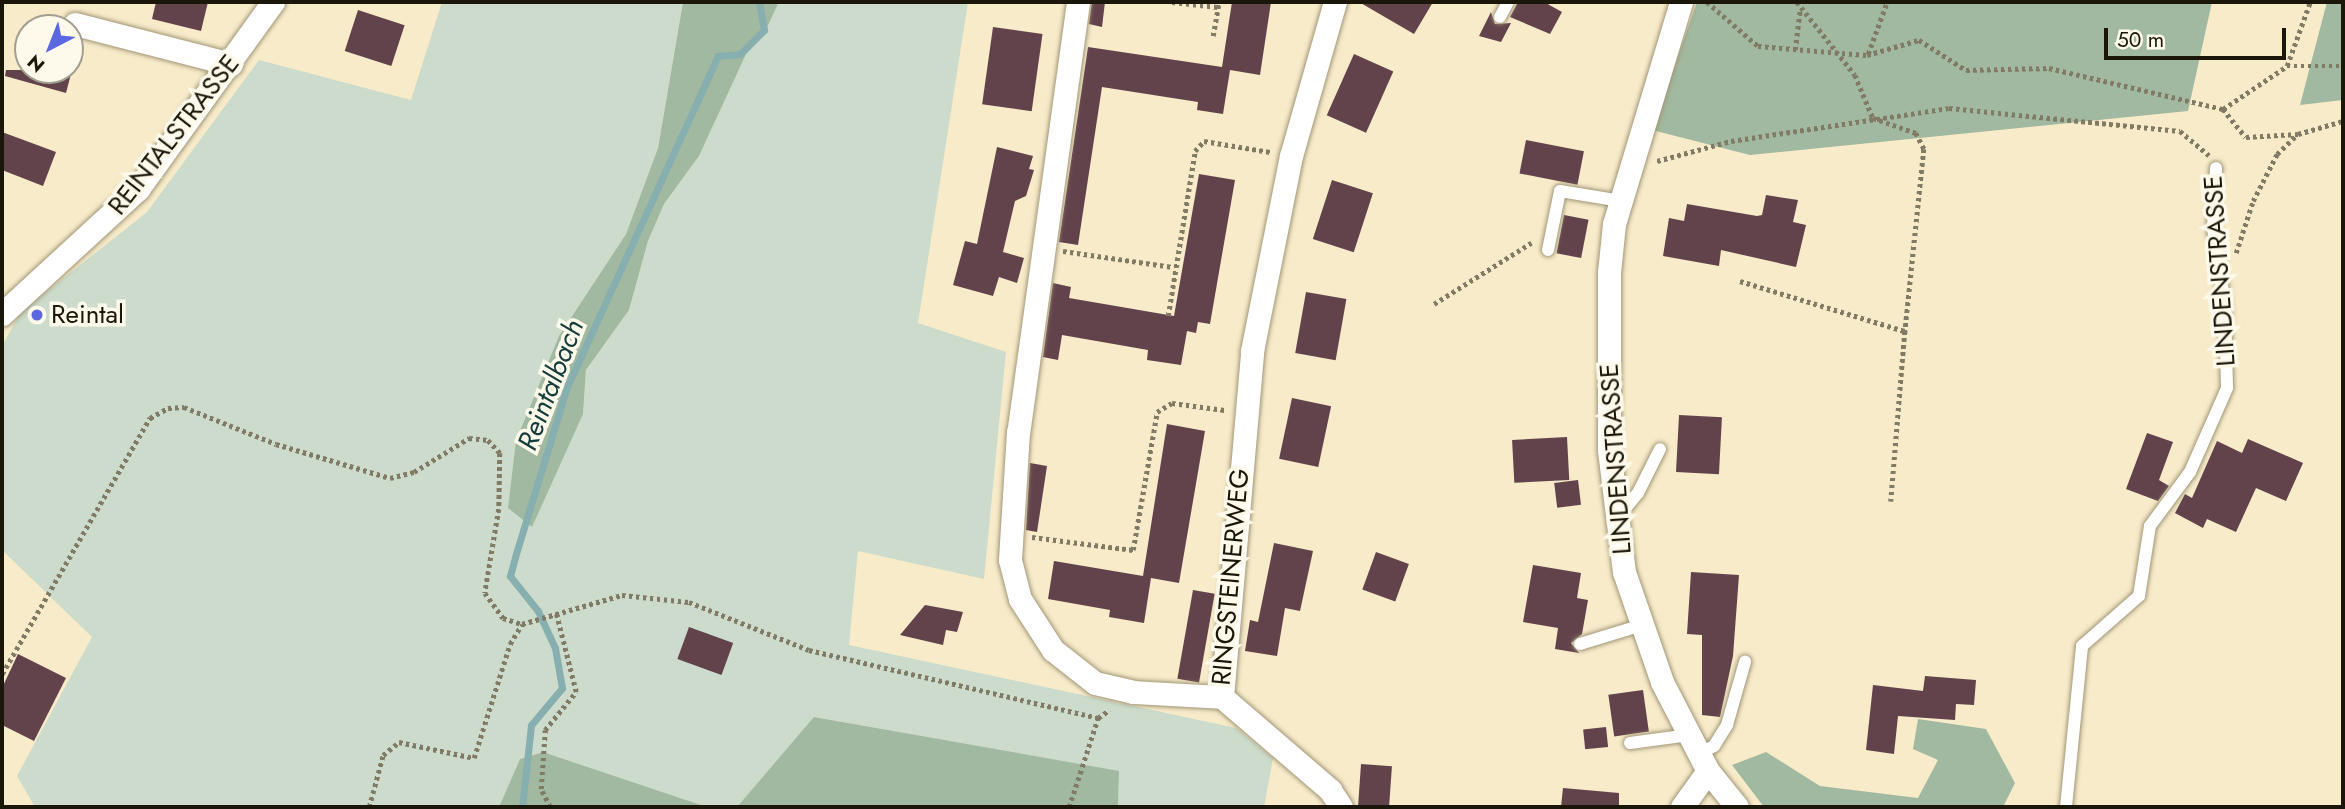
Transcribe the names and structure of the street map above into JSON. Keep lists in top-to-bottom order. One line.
{"streets":{"street":["REINTALSTRASSE","LINDENSTRASSE","RINGSTEINERWEG"]},"water":["Reintalbach"],"places":["Reintal"],"scale_bar":"50 m","north":"bottom left"}
